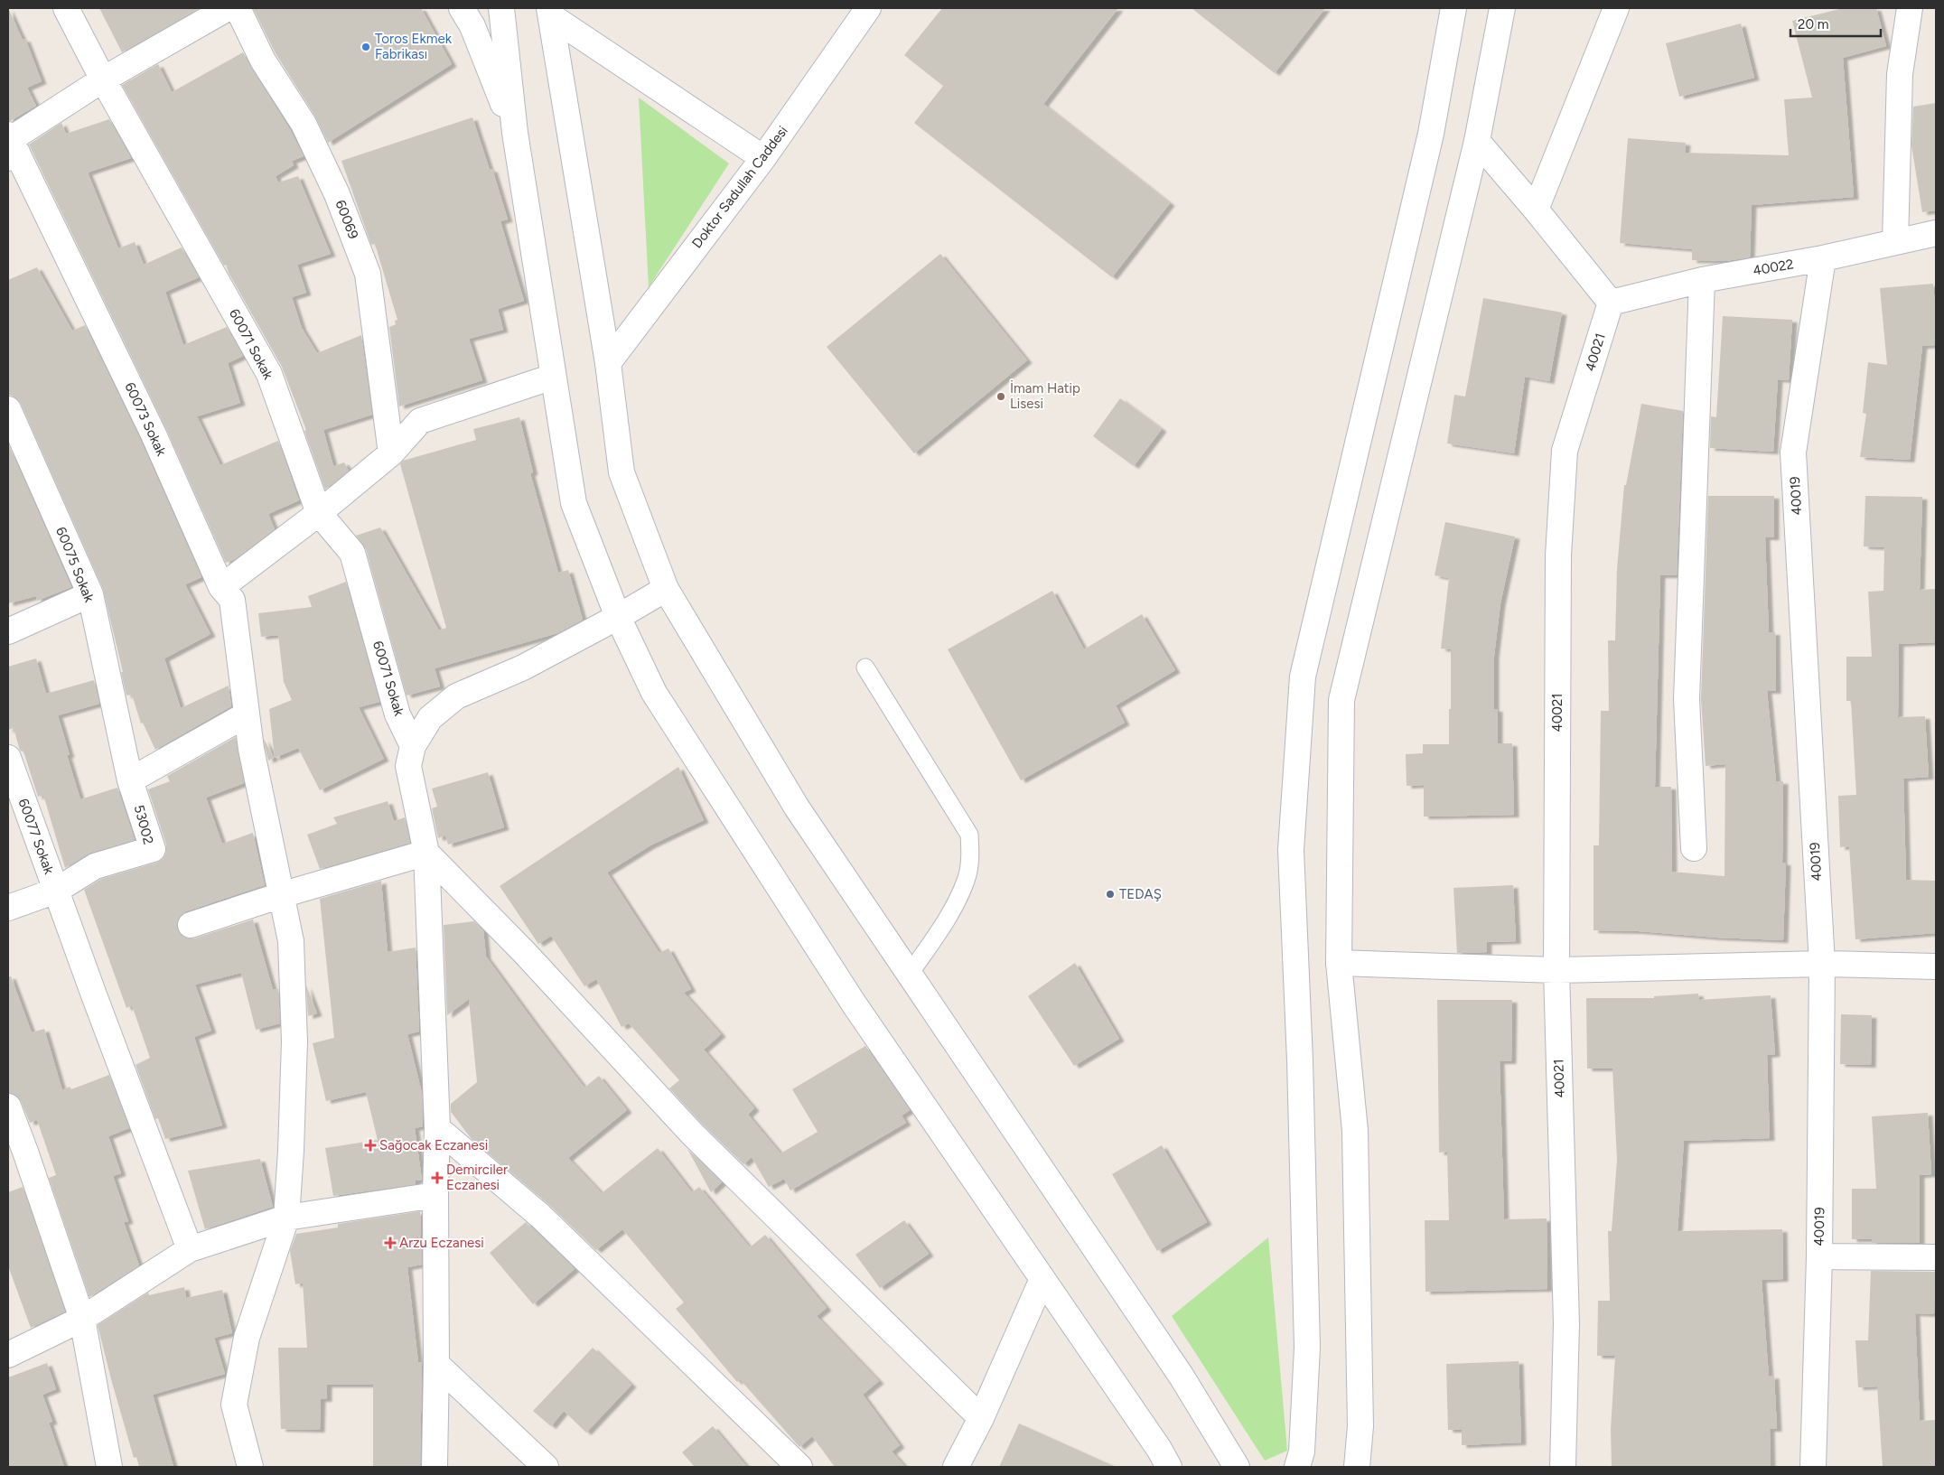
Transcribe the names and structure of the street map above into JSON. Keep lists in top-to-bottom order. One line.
{"streets":{"street":["Doktor Sadullah Caddesi","60069","40022","60071 Sokak","40021","60073 Sokak","40019","60075 Sokak","53002","60077 Sokak"]},"crossings":[["40022","40021"],["40022","40019"],["60075 Sokak","53002"],["53002","60077 Sokak"]],"places":{"other":["Toros Ekmek Fabrikası","İmam Hatip Lisesi","TEDAŞ"],"health":["Sağocak Eczanesi","Demirciler Eczanesi","Arzu Eczanesi"]},"scale_bar":"20 m"}
